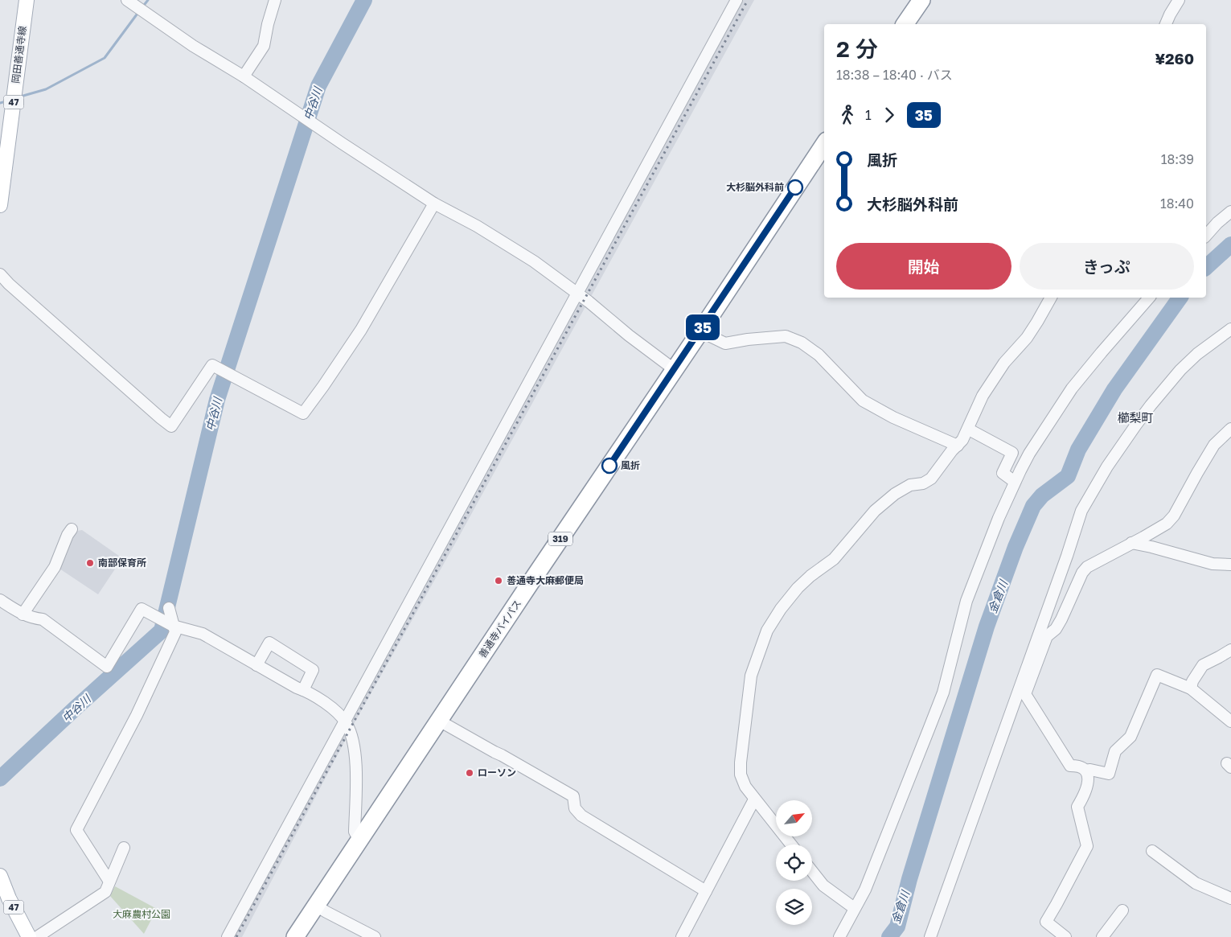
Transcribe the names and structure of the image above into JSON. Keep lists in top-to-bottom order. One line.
{"streets":{"highway":["319","善通寺バイパス"],"main road":["岡田善通寺線","47"]},"districts":["櫛梨町"],"water":["中谷川","金倉川"],"parks":["大麻農村公園"],"places":["大杉脳外科前","風折","南部保育所","善通寺大麻郵便局","ローソン"],"lines":["bus line 35"],"north":"top right","page":{"on_map":"35","heading":["2 分","18:38 – 18:40 · バス","¥260"],"legs":["1","35"],"list":[{"name":"風折","value":"18:39"},{"name":"大杉脳外科前","value":"18:40"}],"buttons":["開始","きっぷ"]}}
